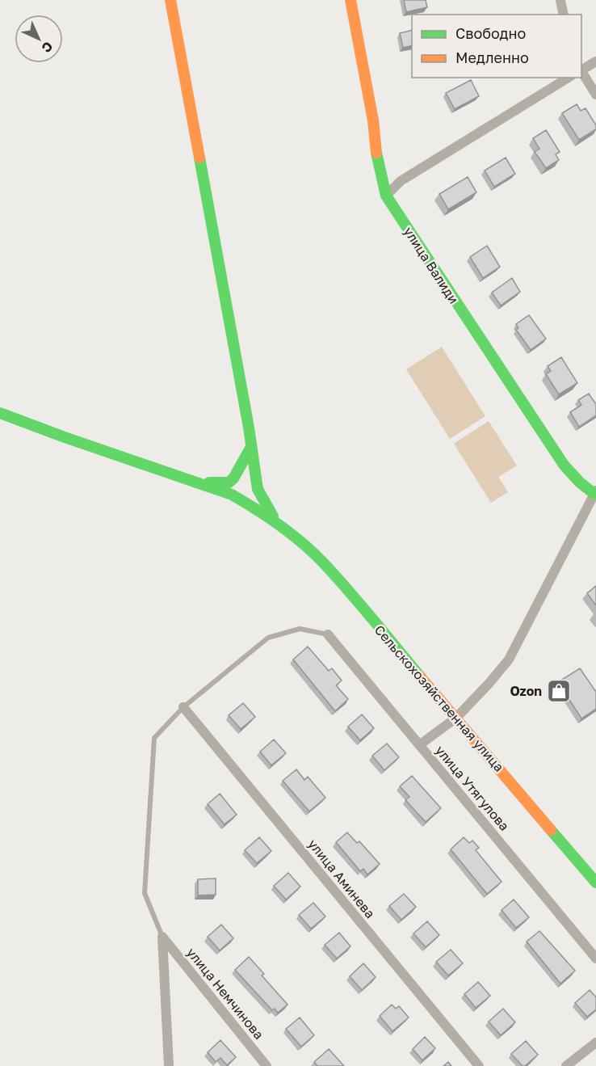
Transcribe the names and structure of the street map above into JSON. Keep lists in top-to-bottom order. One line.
{"streets":{"main road":["улица Валиди","Сельскохозяйственная улица"],"street":["улица Утягулова","улица Аминева","улица Немчинова"]},"places":{"shop":["Ozon"]},"legend":["Свободно","Медленно"],"north":"bottom right"}
